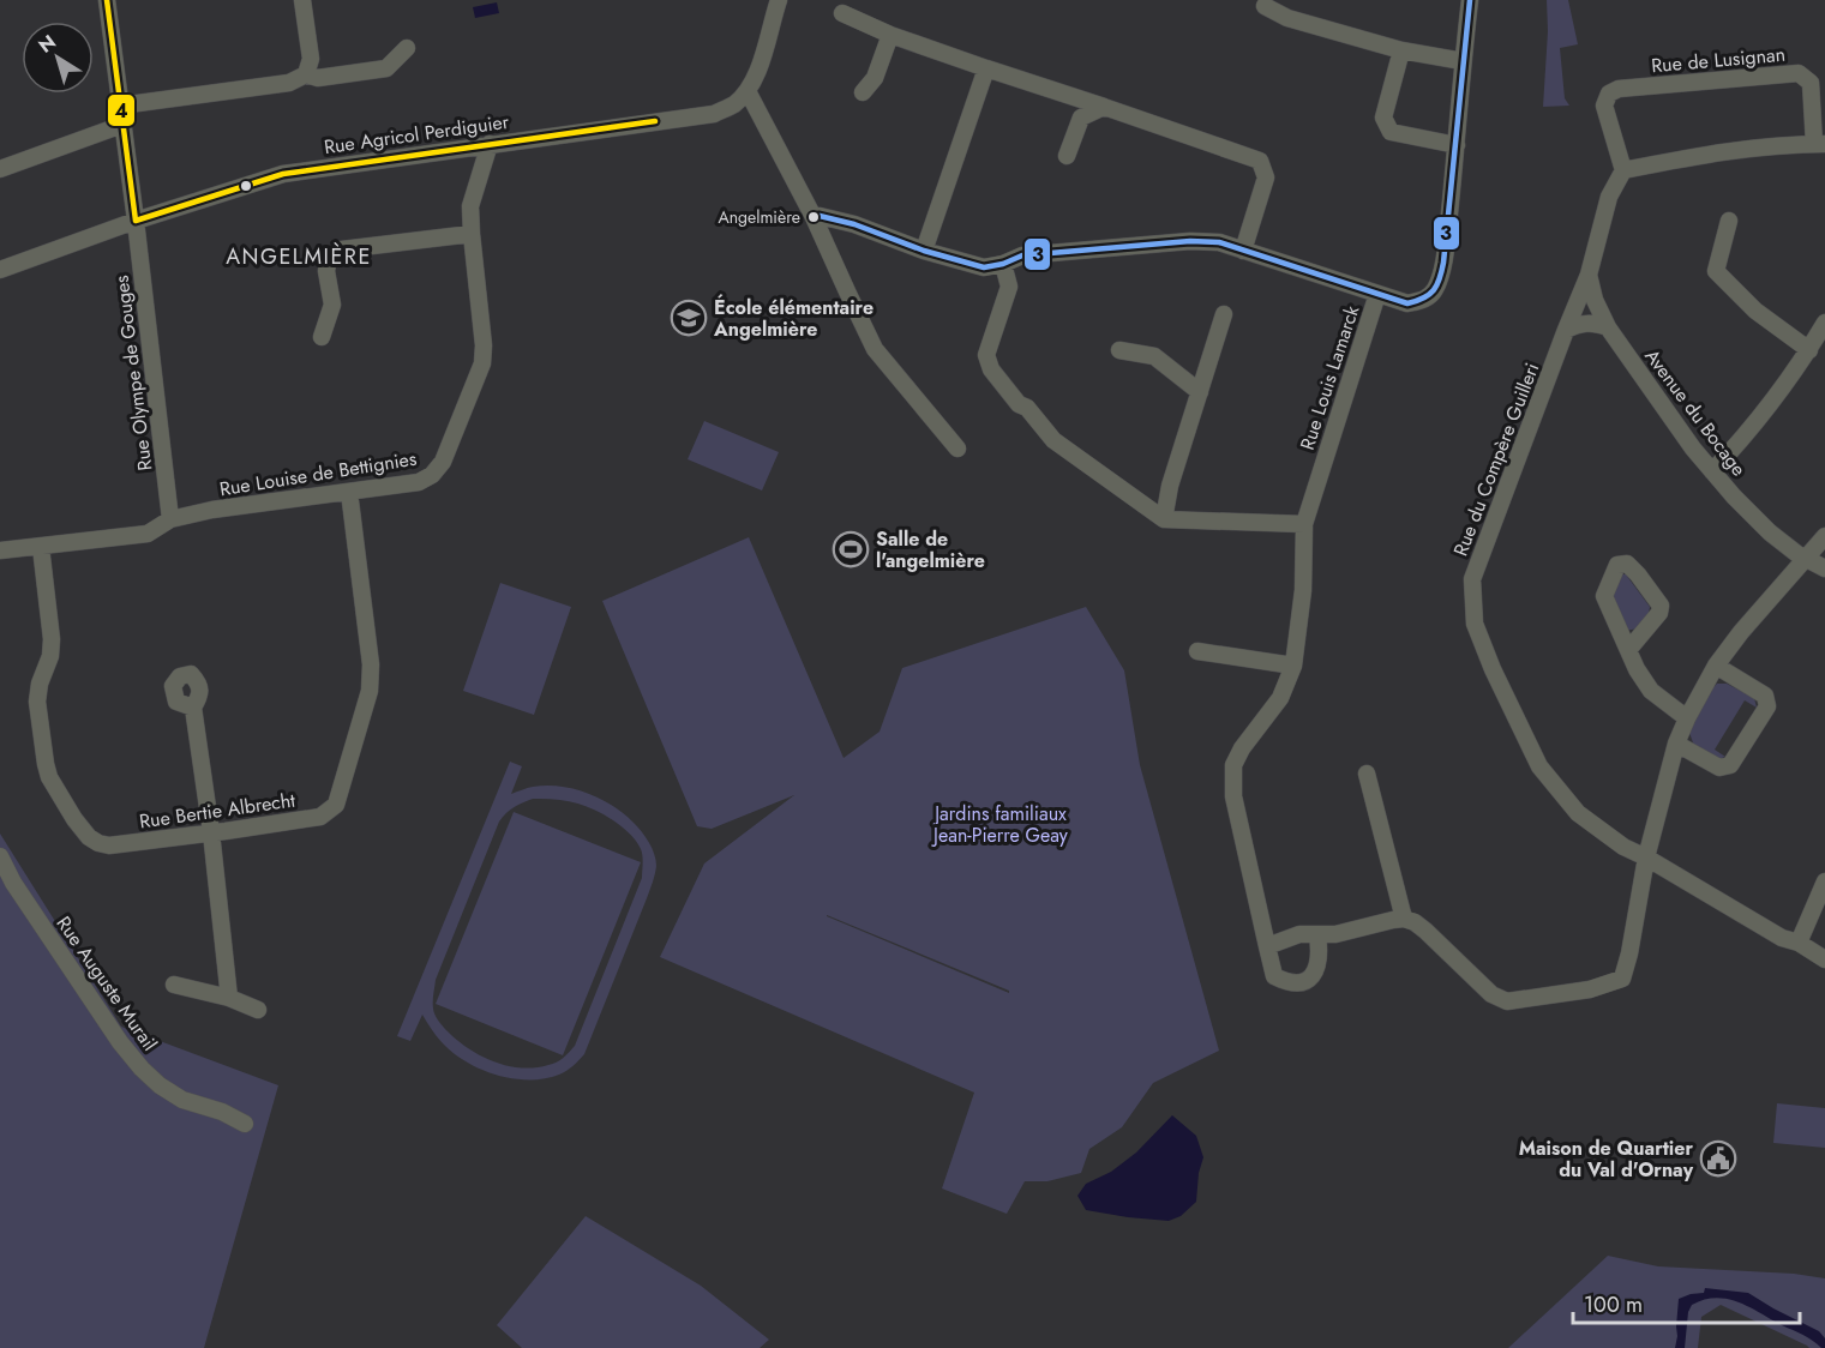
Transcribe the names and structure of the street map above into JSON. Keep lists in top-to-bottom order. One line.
{"streets":{"street":["Rue de Lusignan","Rue Agricol Perdiguier","Rue Olympe de Gouges","Rue Louis Lamarck","Avenue du Bocage","Rue du Compère Guilleri","Rue Louise de Bettignies","Rue Bertie Albrecht","Rue Auguste Murail"]},"crossings":[["Rue Agricol Perdiguier","Rue Olympe de Gouges"],["Rue Agricol Perdiguier","Rue Louise de Bettignies"],["Rue Olympe de Gouges","Rue Louise de Bettignies"],["Avenue du Bocage","Rue du Compère Guilleri"],["Rue Louise de Bettignies","Rue Bertie Albrecht"]],"districts":["ANGELMIÈRE"],"parks":["Jardins familiaux Jean-Pierre Geay"],"places":{"other":["Angelmière"],"school or university":["École élémentaire Angelmière"],"sports":["Salle de l'angelmière"],"public building":["Maison de Quartier du Val d'Ornay"]},"lines":["transit line 3","transit line 4"],"scale_bar":"100 m","north":"top left"}
